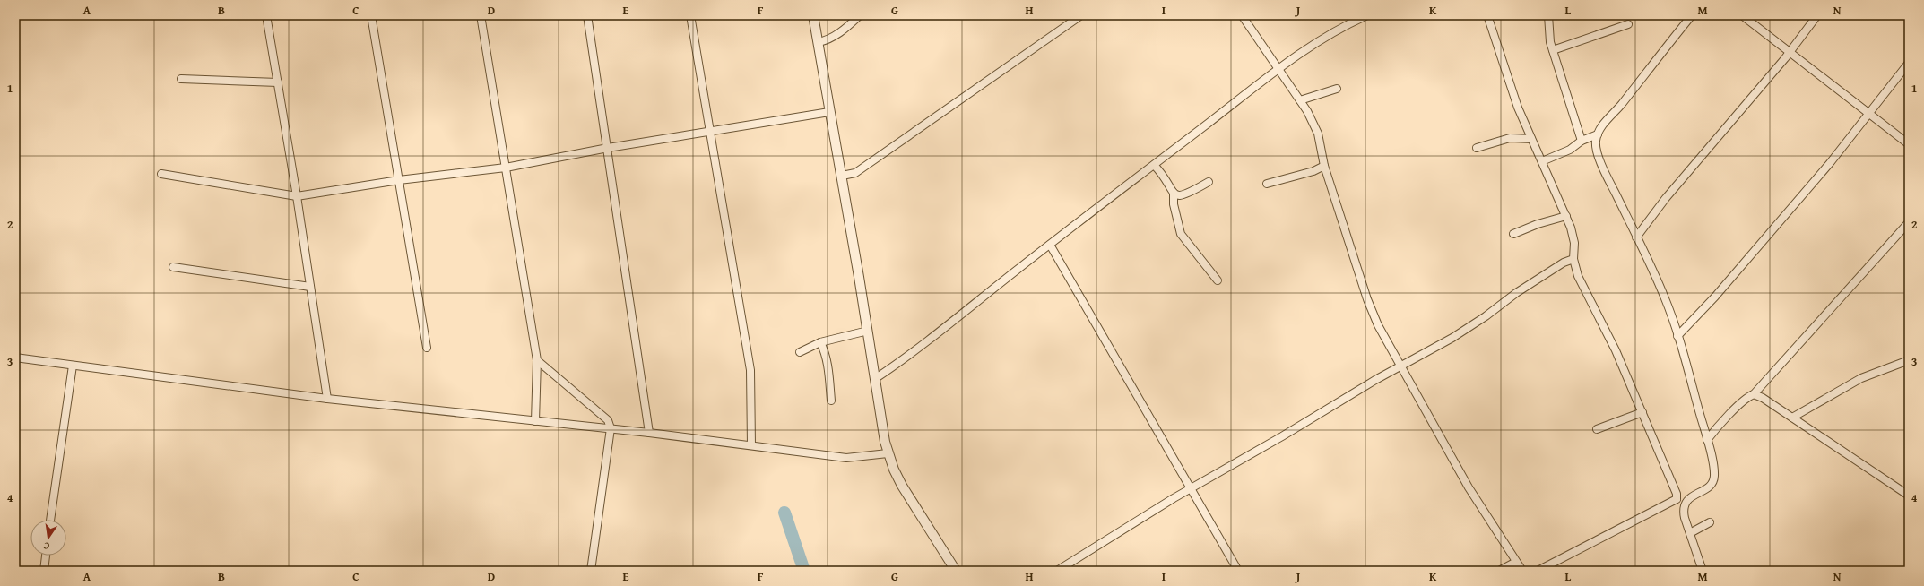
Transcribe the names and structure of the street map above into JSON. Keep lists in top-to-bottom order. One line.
{"north":"bottom","grid":{"columns":["A","B","C","D","E","F","G","H","I","J","K","L","M","N"],"rows":["1","2","3","4"]}}
